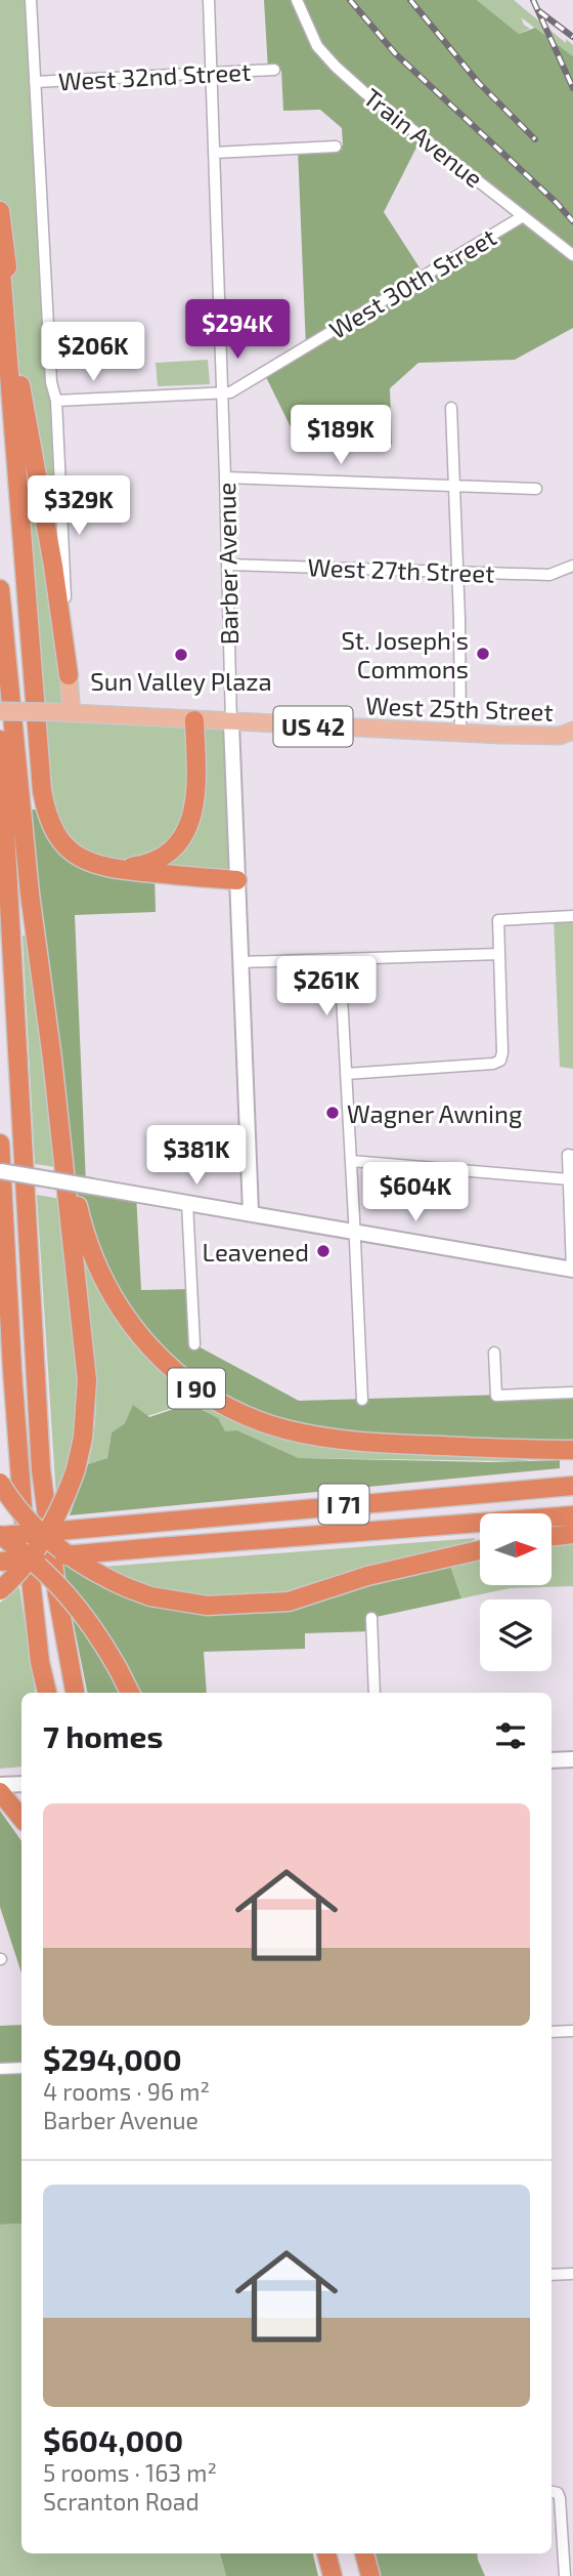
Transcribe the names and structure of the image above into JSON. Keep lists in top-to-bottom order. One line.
{"streets":{"highway":["I 90","I 71"],"main road":["West 25th Street","US 42"],"street":["West 32nd Street","Train Avenue","West 30th Street","Barber Avenue","West 27th Street"]},"crossings":[["West 32nd Street","Barber Avenue"],["Train Avenue","West 30th Street"],["West 30th Street","Barber Avenue"],["Barber Avenue","West 27th Street"],["Barber Avenue","West 25th Street"]],"places":["St. Joseph's Commons","Sun Valley Plaza","Wagner Awning","Leavened"],"north":"right","page":{"price":["$294K","$206K","$189K","$329K","$261K","$381K","$604K"],"heading":"7 homes","list":[{"name":"$294,000","note":"4 rooms · 96 m² · Barber Avenue"},{"name":"$604,000","note":"5 rooms · 163 m² · Scranton Road"}]}}
